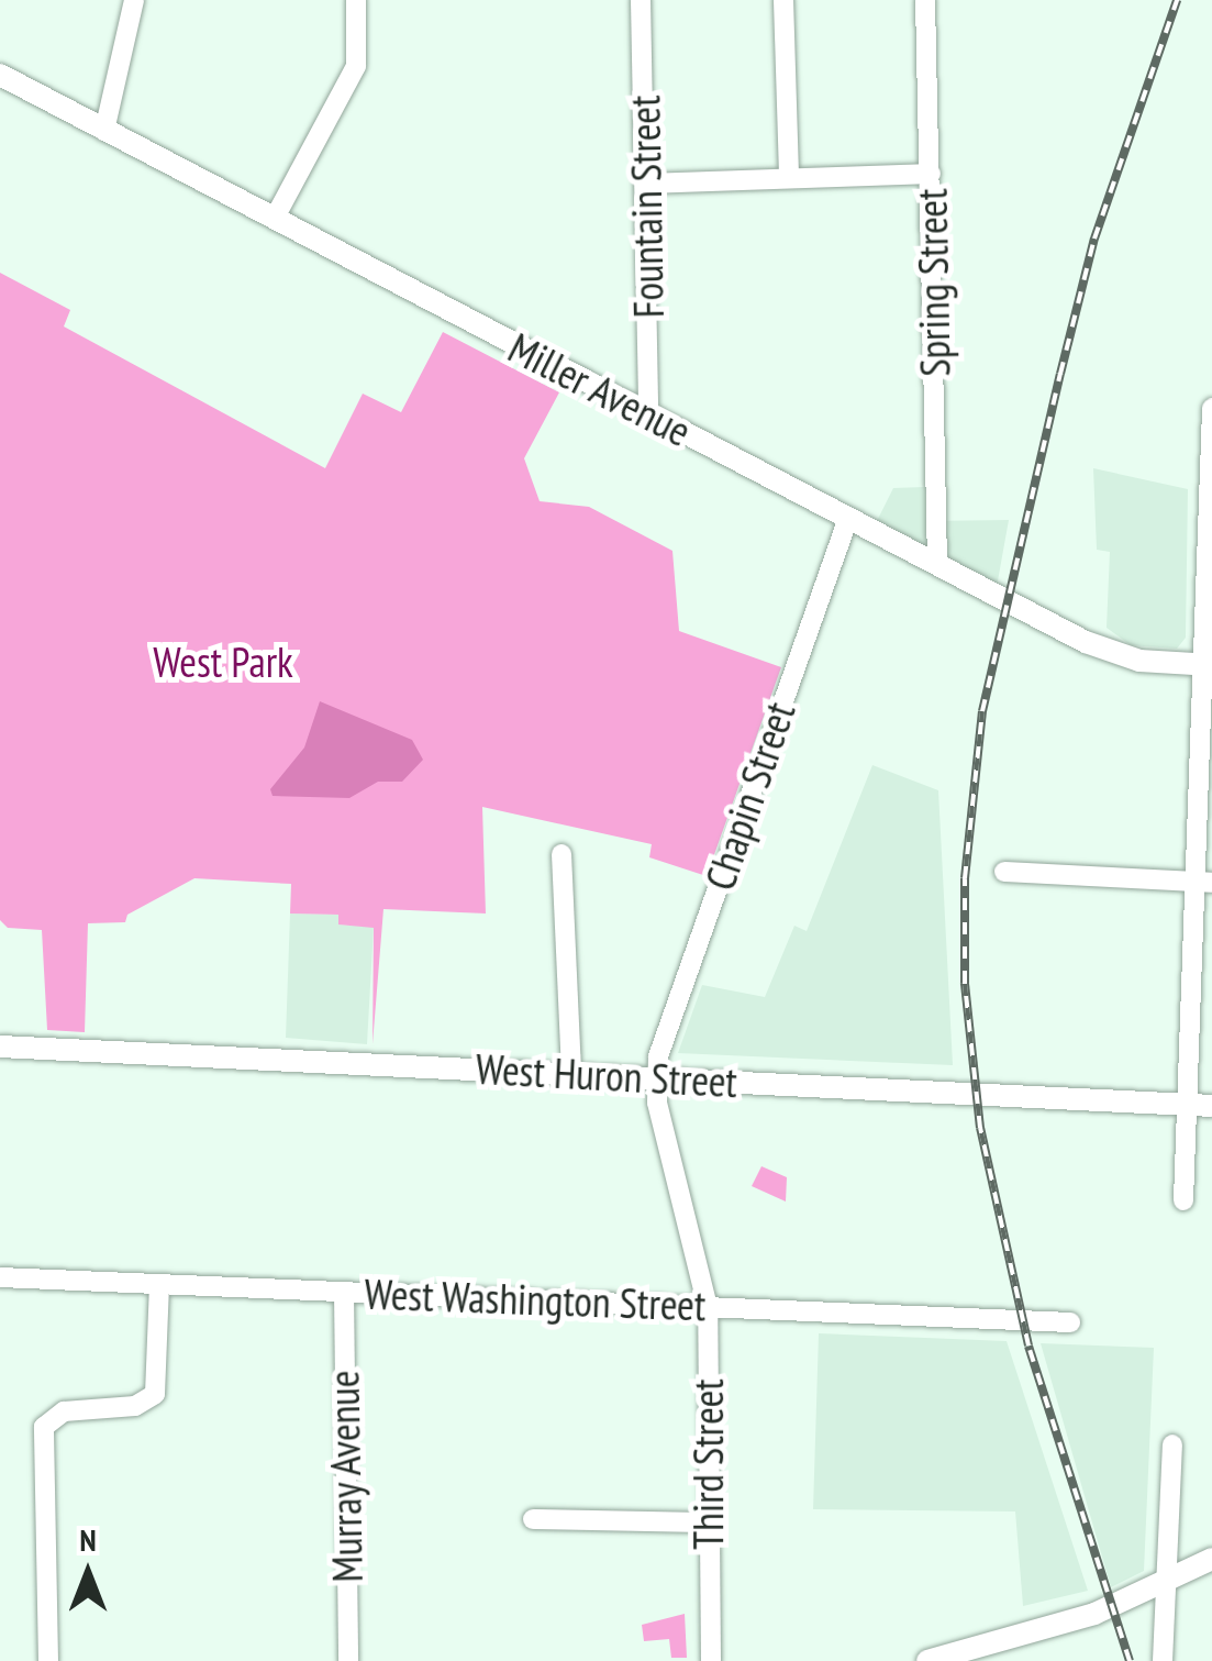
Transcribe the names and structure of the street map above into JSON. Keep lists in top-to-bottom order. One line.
{"streets":{"main road":["Miller Avenue","West Huron Street"],"street":["Fountain Street","Spring Street","Chapin Street","West Washington Street","Third Street","Murray Avenue"]},"crossings":[["Fountain Street","Miller Avenue"],["Spring Street","Miller Avenue"],["Miller Avenue","Chapin Street"],["Chapin Street","West Huron Street"],["Chapin Street","Third Street"],["West Huron Street","Third Street"],["West Washington Street","Third Street"],["West Washington Street","Murray Avenue"]],"parks":["West Park"],"north":"top"}
